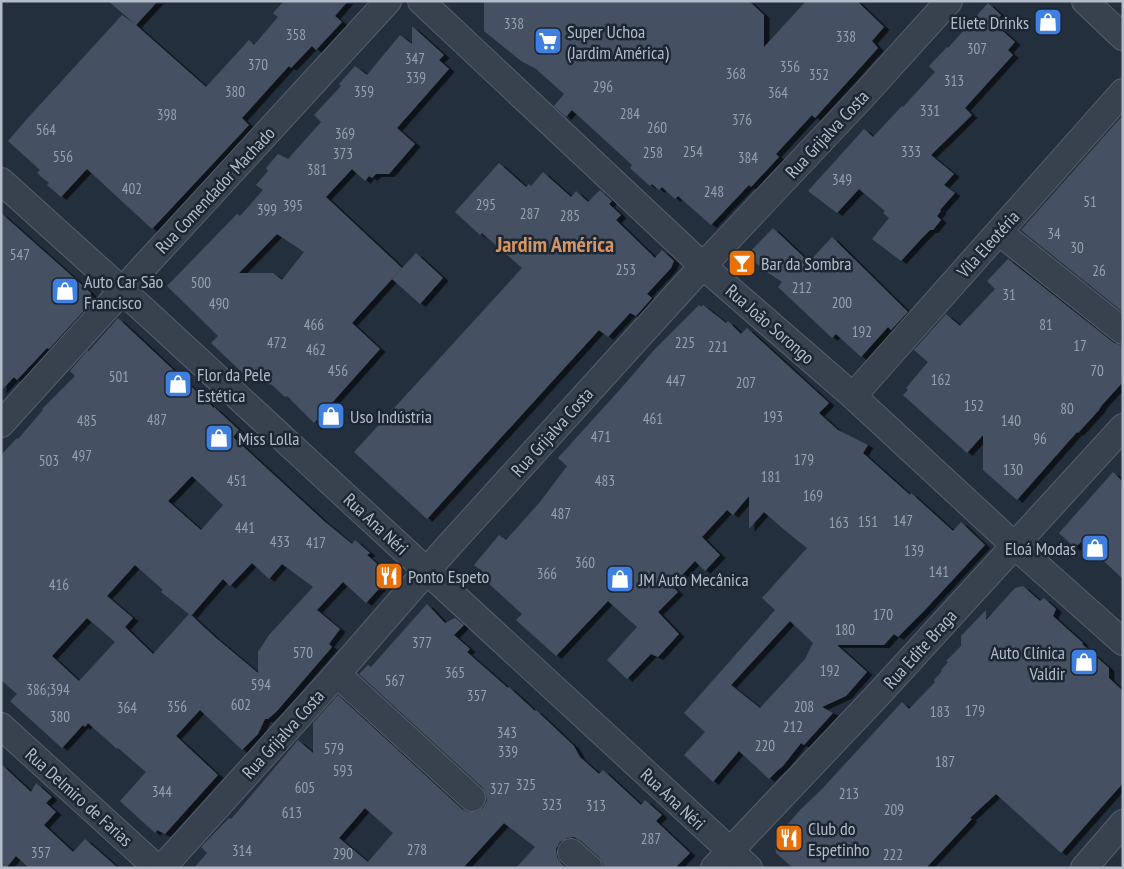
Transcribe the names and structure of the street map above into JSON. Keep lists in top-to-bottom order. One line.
{"streets":{"street":["Rua Grijalva Costa","Rua Comendador Machado","Vila Eleotéria","Rua João Sorongo","Rua Ana Néri","Rua Edite Braga","Rua Delmiro de Farias"]},"crossings":[["Rua Grijalva Costa","Rua João Sorongo"],["Rua Grijalva Costa","Rua Ana Néri"],["Rua Comendador Machado","Rua Ana Néri"],["Vila Eleotéria","Rua João Sorongo"],["Rua João Sorongo","Rua Edite Braga"],["Rua Ana Néri","Rua Edite Braga"]],"districts":["Jardim América"],"places":{"shop":["Eliete Drinks","Auto Car São Francisco","Flor da Pele Estética","Uso Indústria","Miss Lolla","Eloá Modas","JM Auto Mecânica","Auto Clínica Valdir"],"supermarket":["Super Uchoa (Jardim América)"],"bar":["Bar da Sombra"],"restaurant":["Ponto Espeto","Club do Espetinho"]},"house_numbers":["338","358","338","307","347","370","356","368","352","339","313","296","380","359","364","331","284","398","376","260","564","369","254","333","258","373","556","384","381","349","402","248","51","295","395","399","287","285","34","30","547","253","26","500","212","31","200","490","466","81","192","472","225","17","221","462","456","70","501","162","447","207","152","80","193","461","487","485","140","471","96","497","179","503","130","181","451","483","169","487","147","151","163","441","433","417","139","360","141","366","416","170","180","377","570","192","365","567","594","386;394","357","602","356","208","364","179","183","380","212","343","220","579","339","187","593","325","605","327","344","213","323","313","209","613","287","278","314","357","290","222"]}
